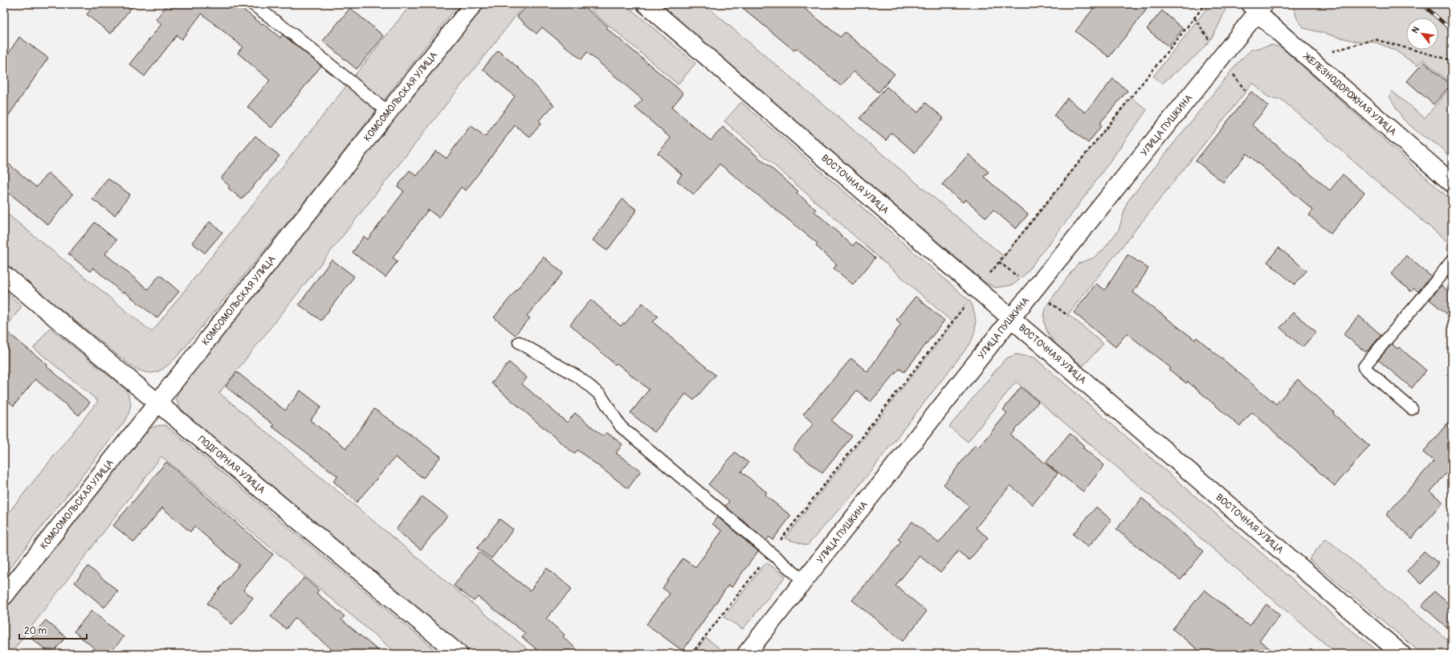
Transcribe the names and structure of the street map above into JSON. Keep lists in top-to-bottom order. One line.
{"streets":{"street":["ЖЕЛЕЗНОДОРОЖНАЯ УЛИЦА","КОМСОМОЛЬСКАЯ УЛИЦА","УЛИЦА ПУШКИНА","ВОСТОЧНАЯ УЛИЦА","ПОДГОРНАЯ УЛИЦА"]},"crossings":[["ЖЕЛЕЗНОДОРОЖНАЯ УЛИЦА","УЛИЦА ПУШКИНА"],["КОМСОМОЛЬСКАЯ УЛИЦА","ПОДГОРНАЯ УЛИЦА"],["УЛИЦА ПУШКИНА","ВОСТОЧНАЯ УЛИЦА"]],"scale_bar":"20 m","north":"top left"}
